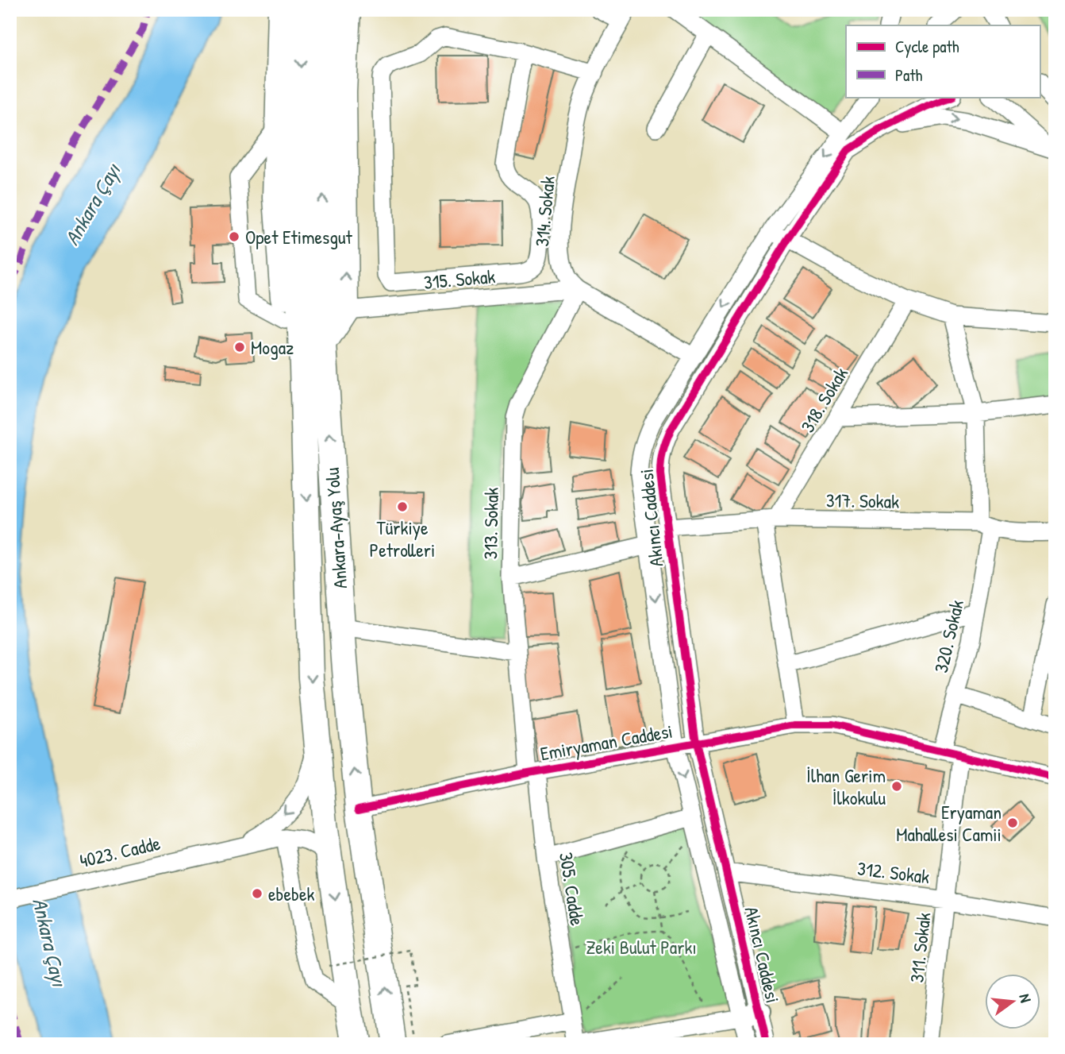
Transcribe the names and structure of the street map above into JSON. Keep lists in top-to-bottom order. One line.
{"streets":{"highway":["Ankara-Ayaş Yolu"],"street":["314. Sokak","315. Sokak","318. Sokak","317. Sokak","Akıncı Caddesi","313. Sokak","320. Sokak","Emiryaman Caddesi","4023. Cadde","312. Sokak","305. Cadde","311. Sokak"]},"crossings":[["314. Sokak","315. Sokak"],["314. Sokak","Akıncı Caddesi"],["314. Sokak","313. Sokak"],["315. Sokak","313. Sokak"],["318. Sokak","317. Sokak"],["317. Sokak","Akıncı Caddesi"],["317. Sokak","320. Sokak"],["Akıncı Caddesi","Emiryaman Caddesi"],["Akıncı Caddesi","312. Sokak"],["313. Sokak","Emiryaman Caddesi"],["313. Sokak","305. Cadde"],["Ankara-Ayaş Yolu","Emiryaman Caddesi"],["Ankara-Ayaş Yolu","4023. Cadde"],["320. Sokak","Emiryaman Caddesi"],["Emiryaman Caddesi","305. Cadde"],["Emiryaman Caddesi","311. Sokak"],["312. Sokak","311. Sokak"]],"water":["Ankara Çayı"],"parks":["Zeki Bulut Parkı"],"places":["Opet Etimesgut","Mogaz","Türkiye Petrolleri","İlhan Gerim İlkokulu","Eryaman Mahallesi Camii","ebebek"],"legend":["Cycle path","Path"],"north":"right"}
